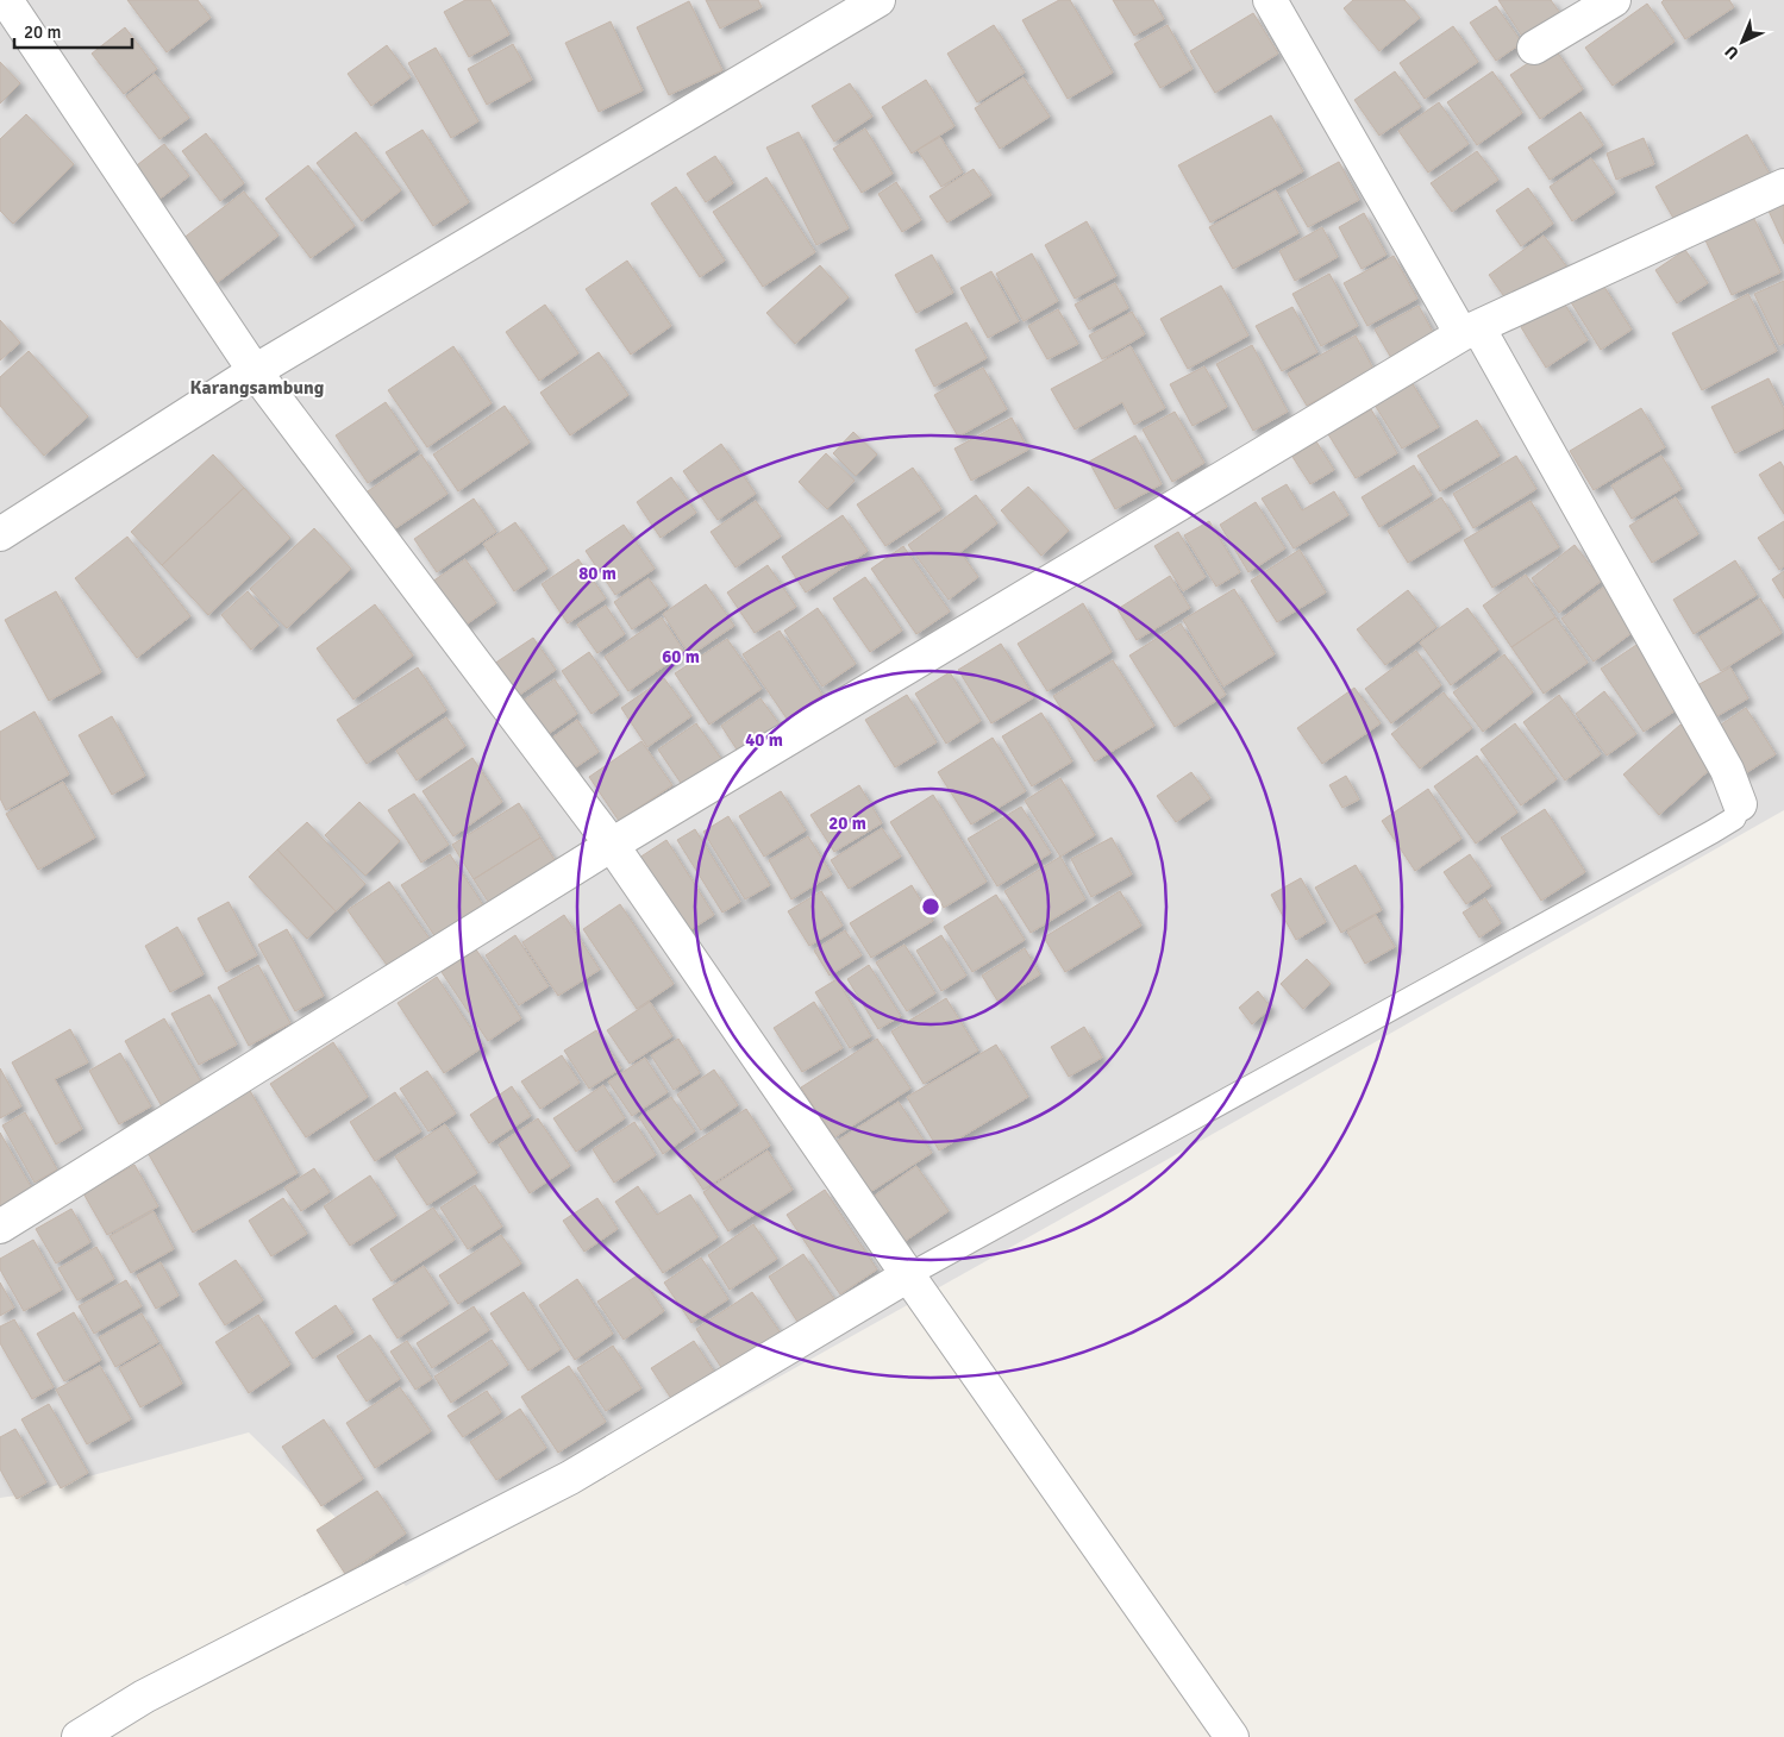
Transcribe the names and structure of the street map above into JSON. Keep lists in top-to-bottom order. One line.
{"districts":["Karangsambung"],"scale_bar":"20 m","north":"bottom left","rings":["80 m","60 m","40 m","20 m"]}
